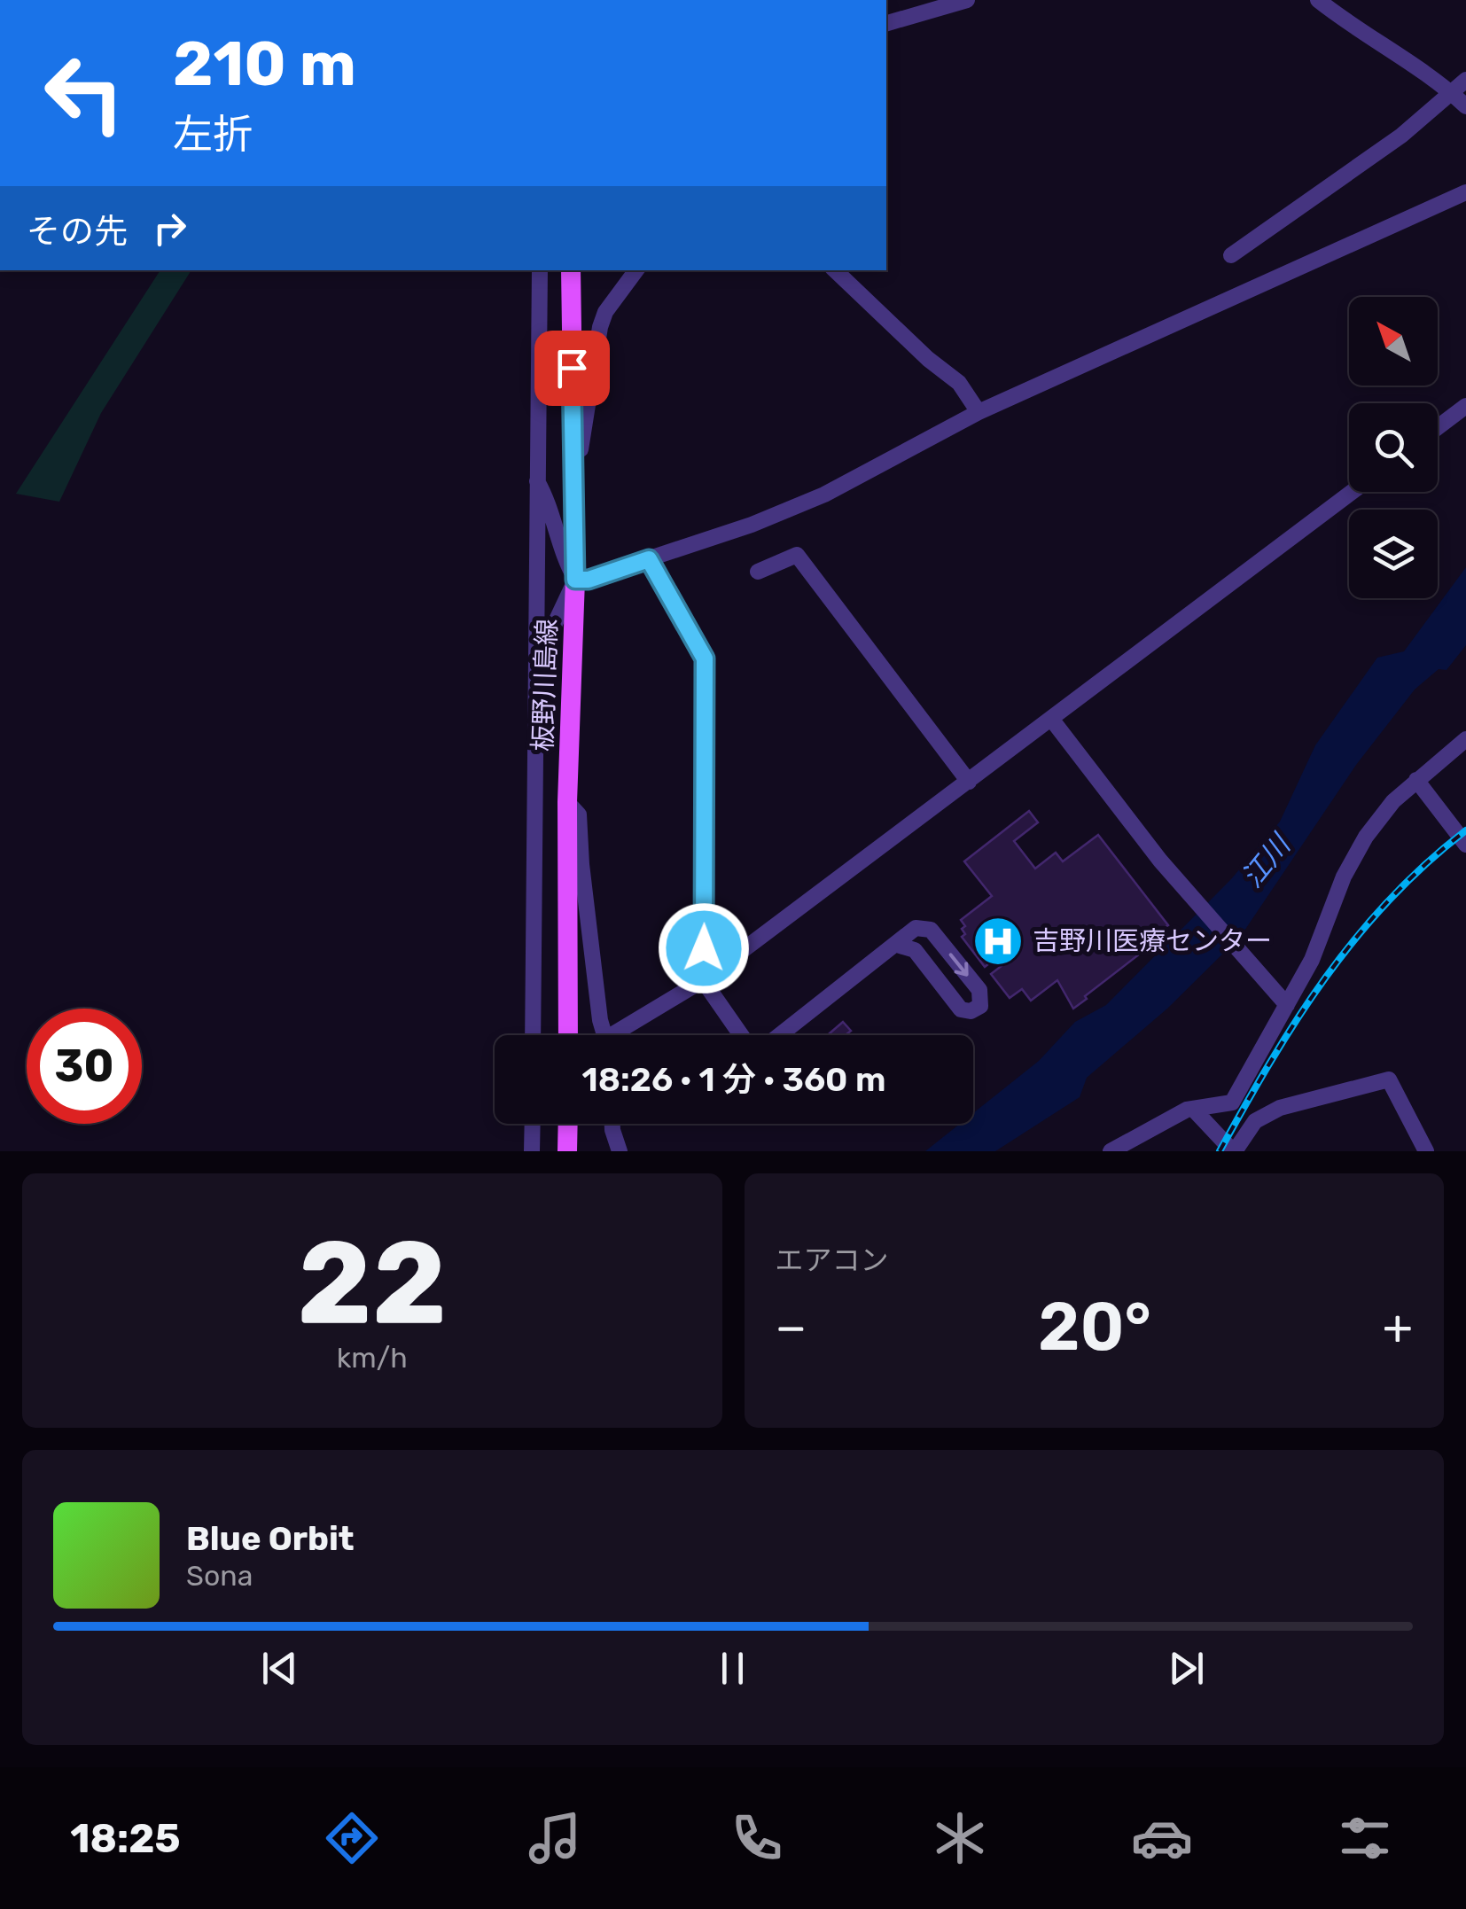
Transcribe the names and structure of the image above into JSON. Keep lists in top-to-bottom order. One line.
{"streets":{"main road":["板野川島線"]},"water":["江川"],"places":{"hospital":["吉野川医療センター"]},"north":"top left","page":{"turn":["210 m","左折"],"then":"その先","limit":"30","trip":"18:26 · 1 分 · 360 m","tile":[["22","km/h"],"エアコン"],"heat":["−","20°","+"],"song":["Blue Orbit","Sona"],"tabs":"18:25"}}
